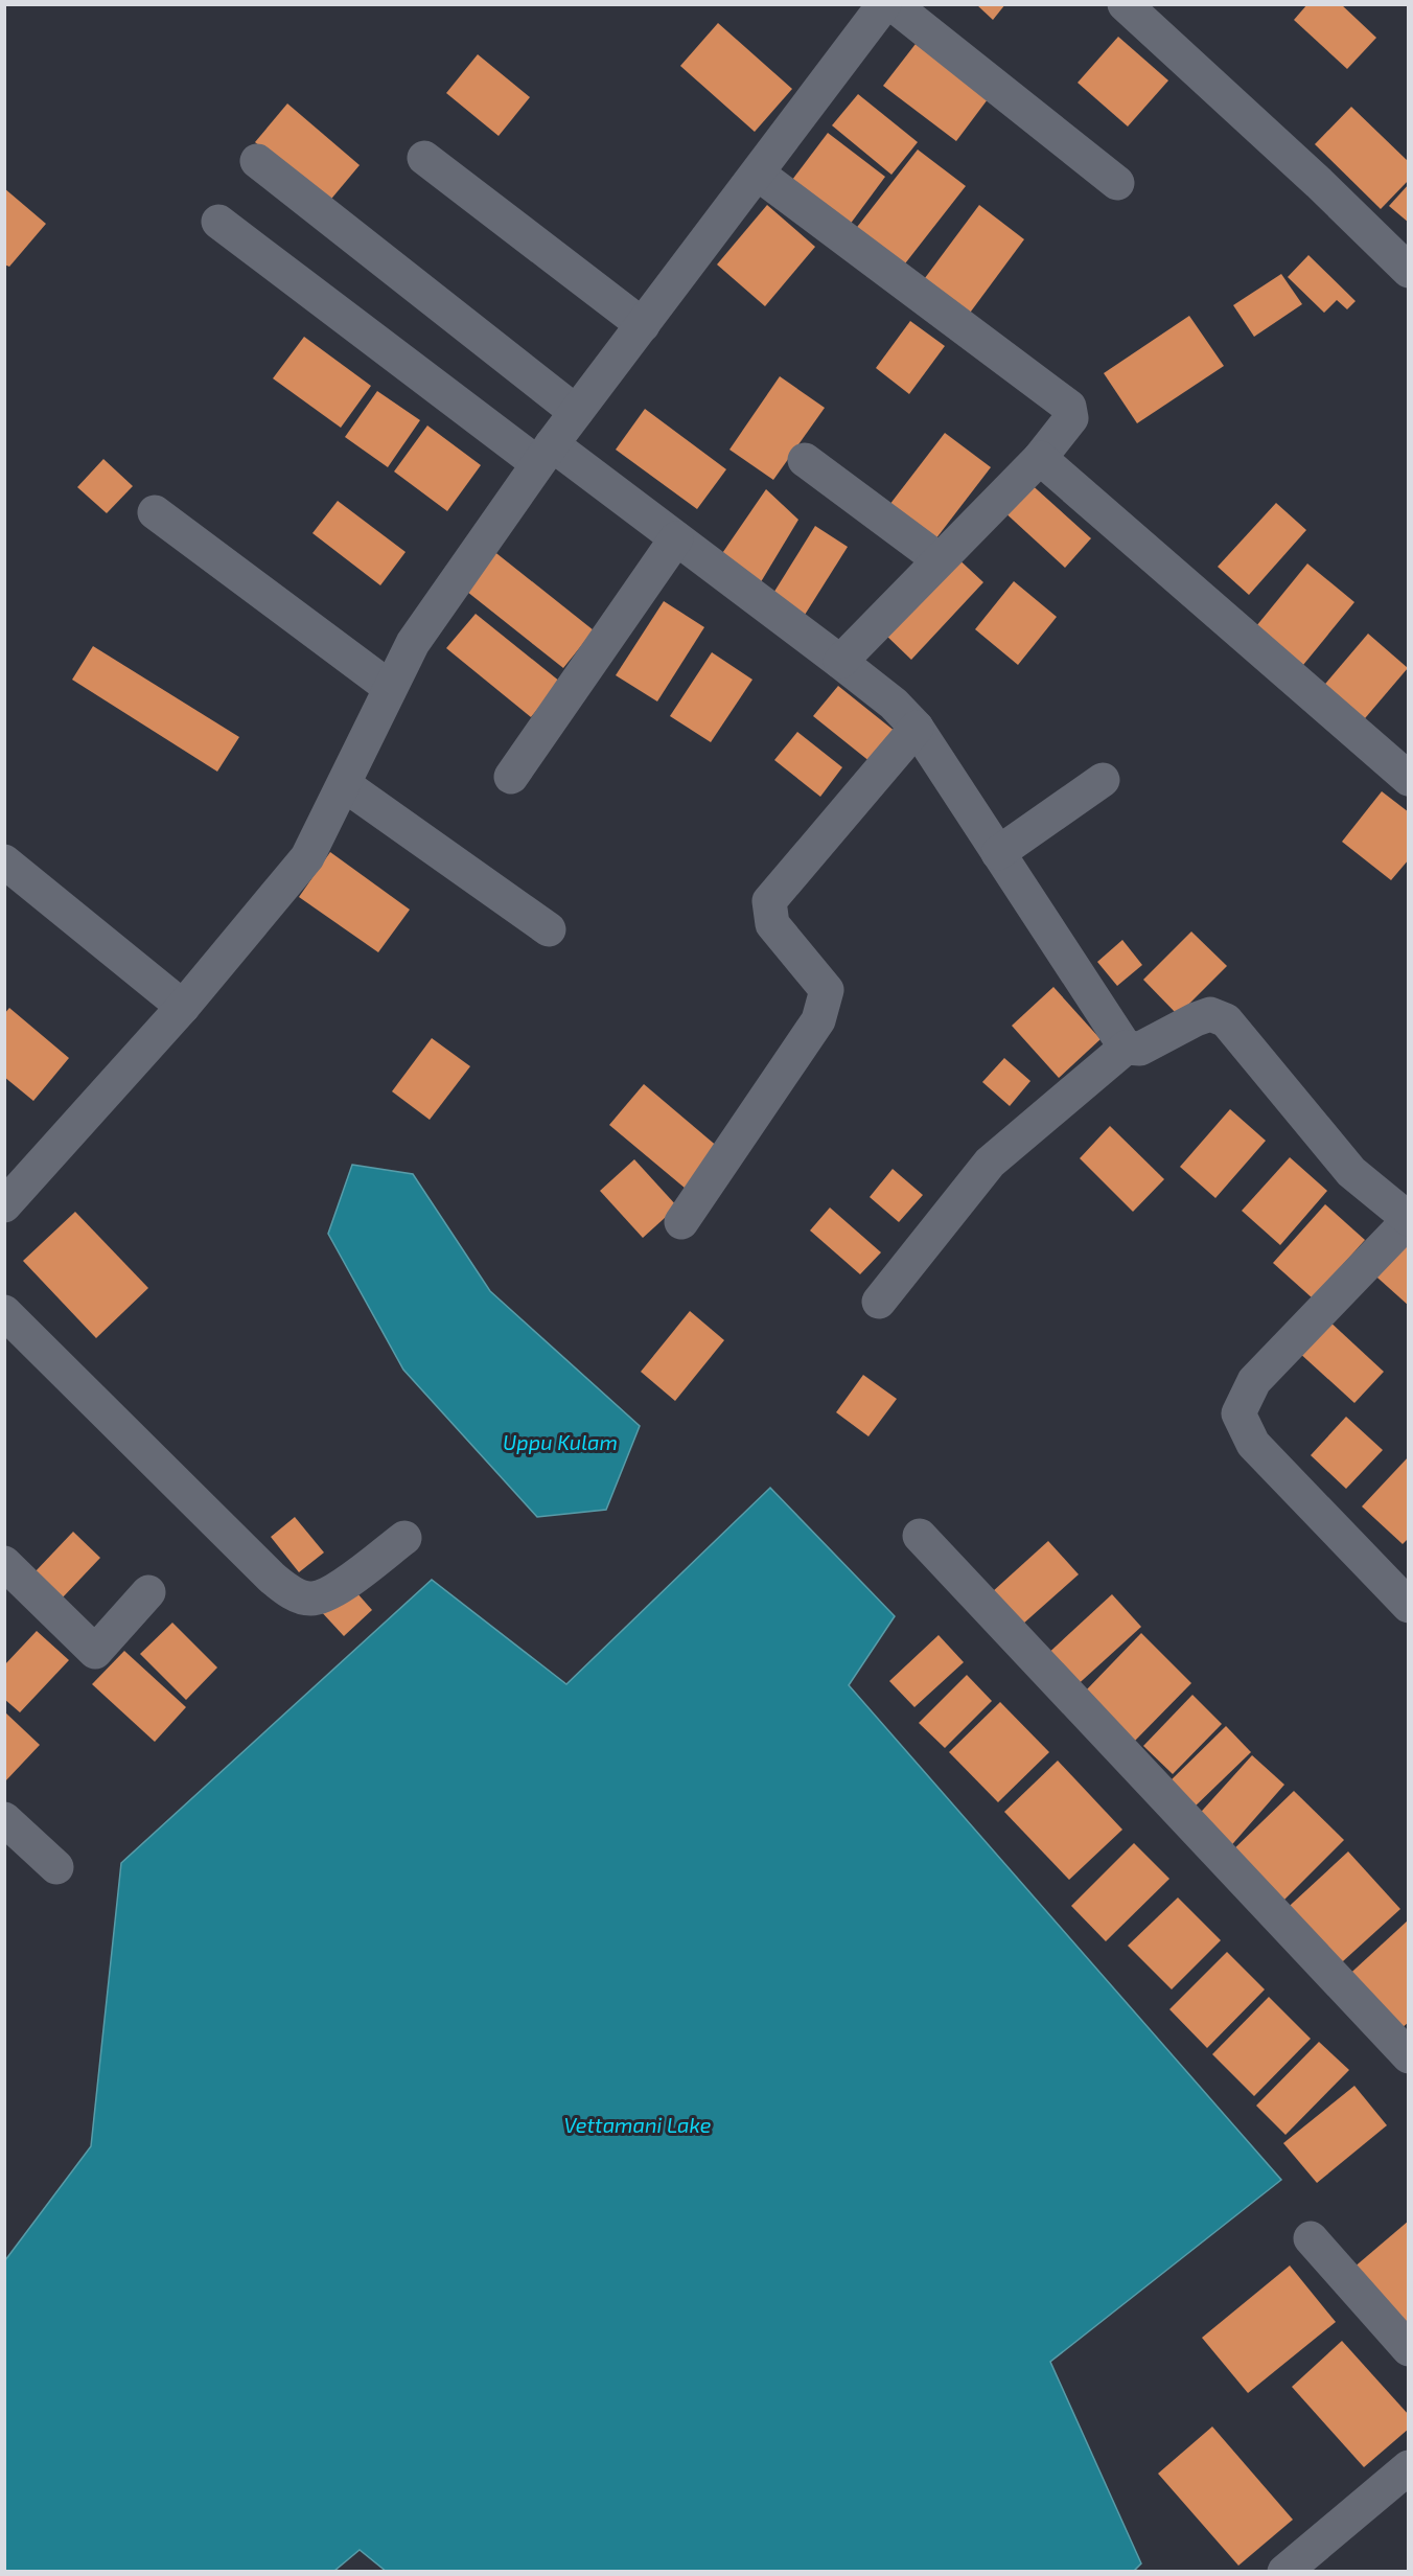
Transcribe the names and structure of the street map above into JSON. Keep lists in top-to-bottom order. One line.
{"water":["Uppu Kulam","Vettamani Lake"]}
